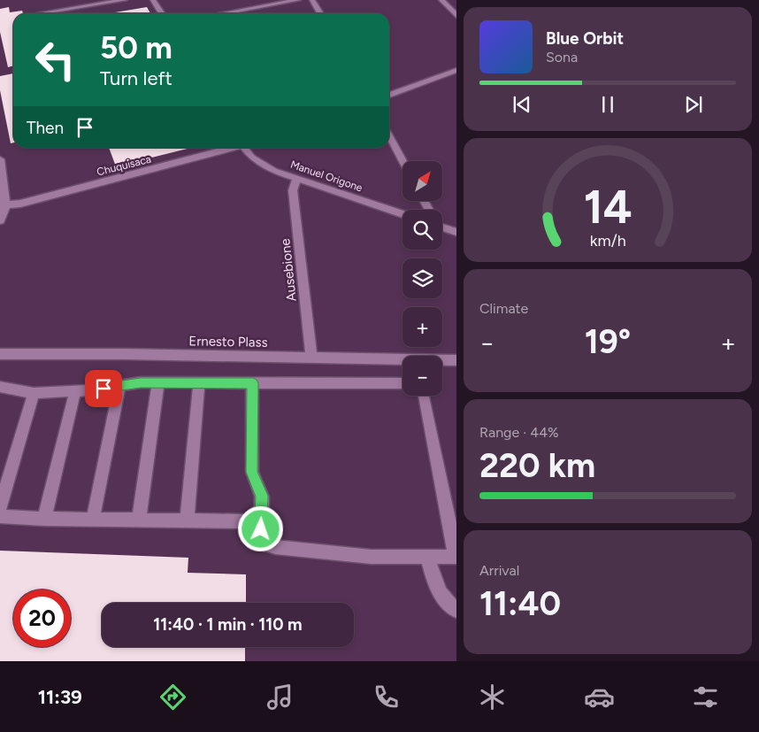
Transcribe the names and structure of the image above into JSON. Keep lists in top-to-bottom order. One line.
{"streets":{"street":["Chuquisaca","Manuel Origone","Ausebione","Ernesto Plass"]},"crossings":[["Manuel Origone","Ausebione"],["Ausebione","Ernesto Plass"]],"north":"top right","page":{"turn":["50 m","Turn left"],"song":["Blue Orbit","Sona"],"then":"Then","map_buttons":["+","−"],"tile":["Climate",["Range · 44%","220 km"],["Arrival","11:40"]],"heat":["−","19°","+"],"limit":"20","trip":"11:40 · 1 min · 110 m","tabs":"11:39","gauge":["14","km/h"]}}
